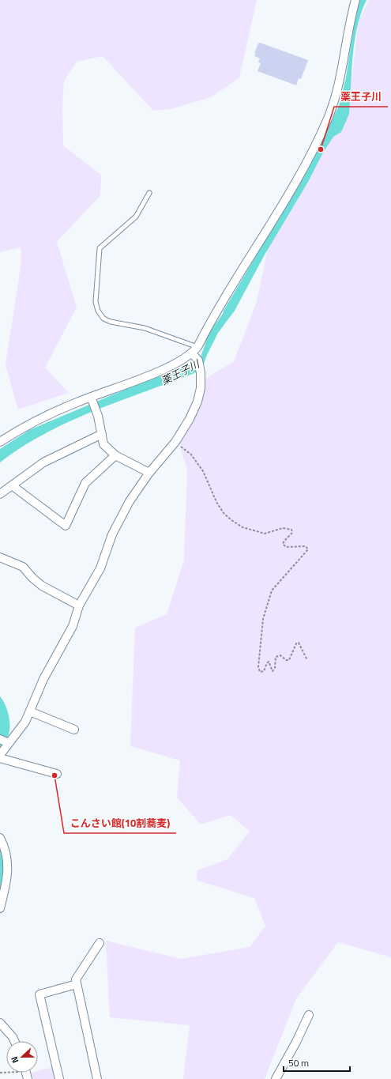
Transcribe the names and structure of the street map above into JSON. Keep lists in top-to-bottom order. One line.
{"water":["薬王子川"],"places":["薬王子川","こんさい館(10割蕎麦)"],"scale_bar":"50 m","north":"left"}
